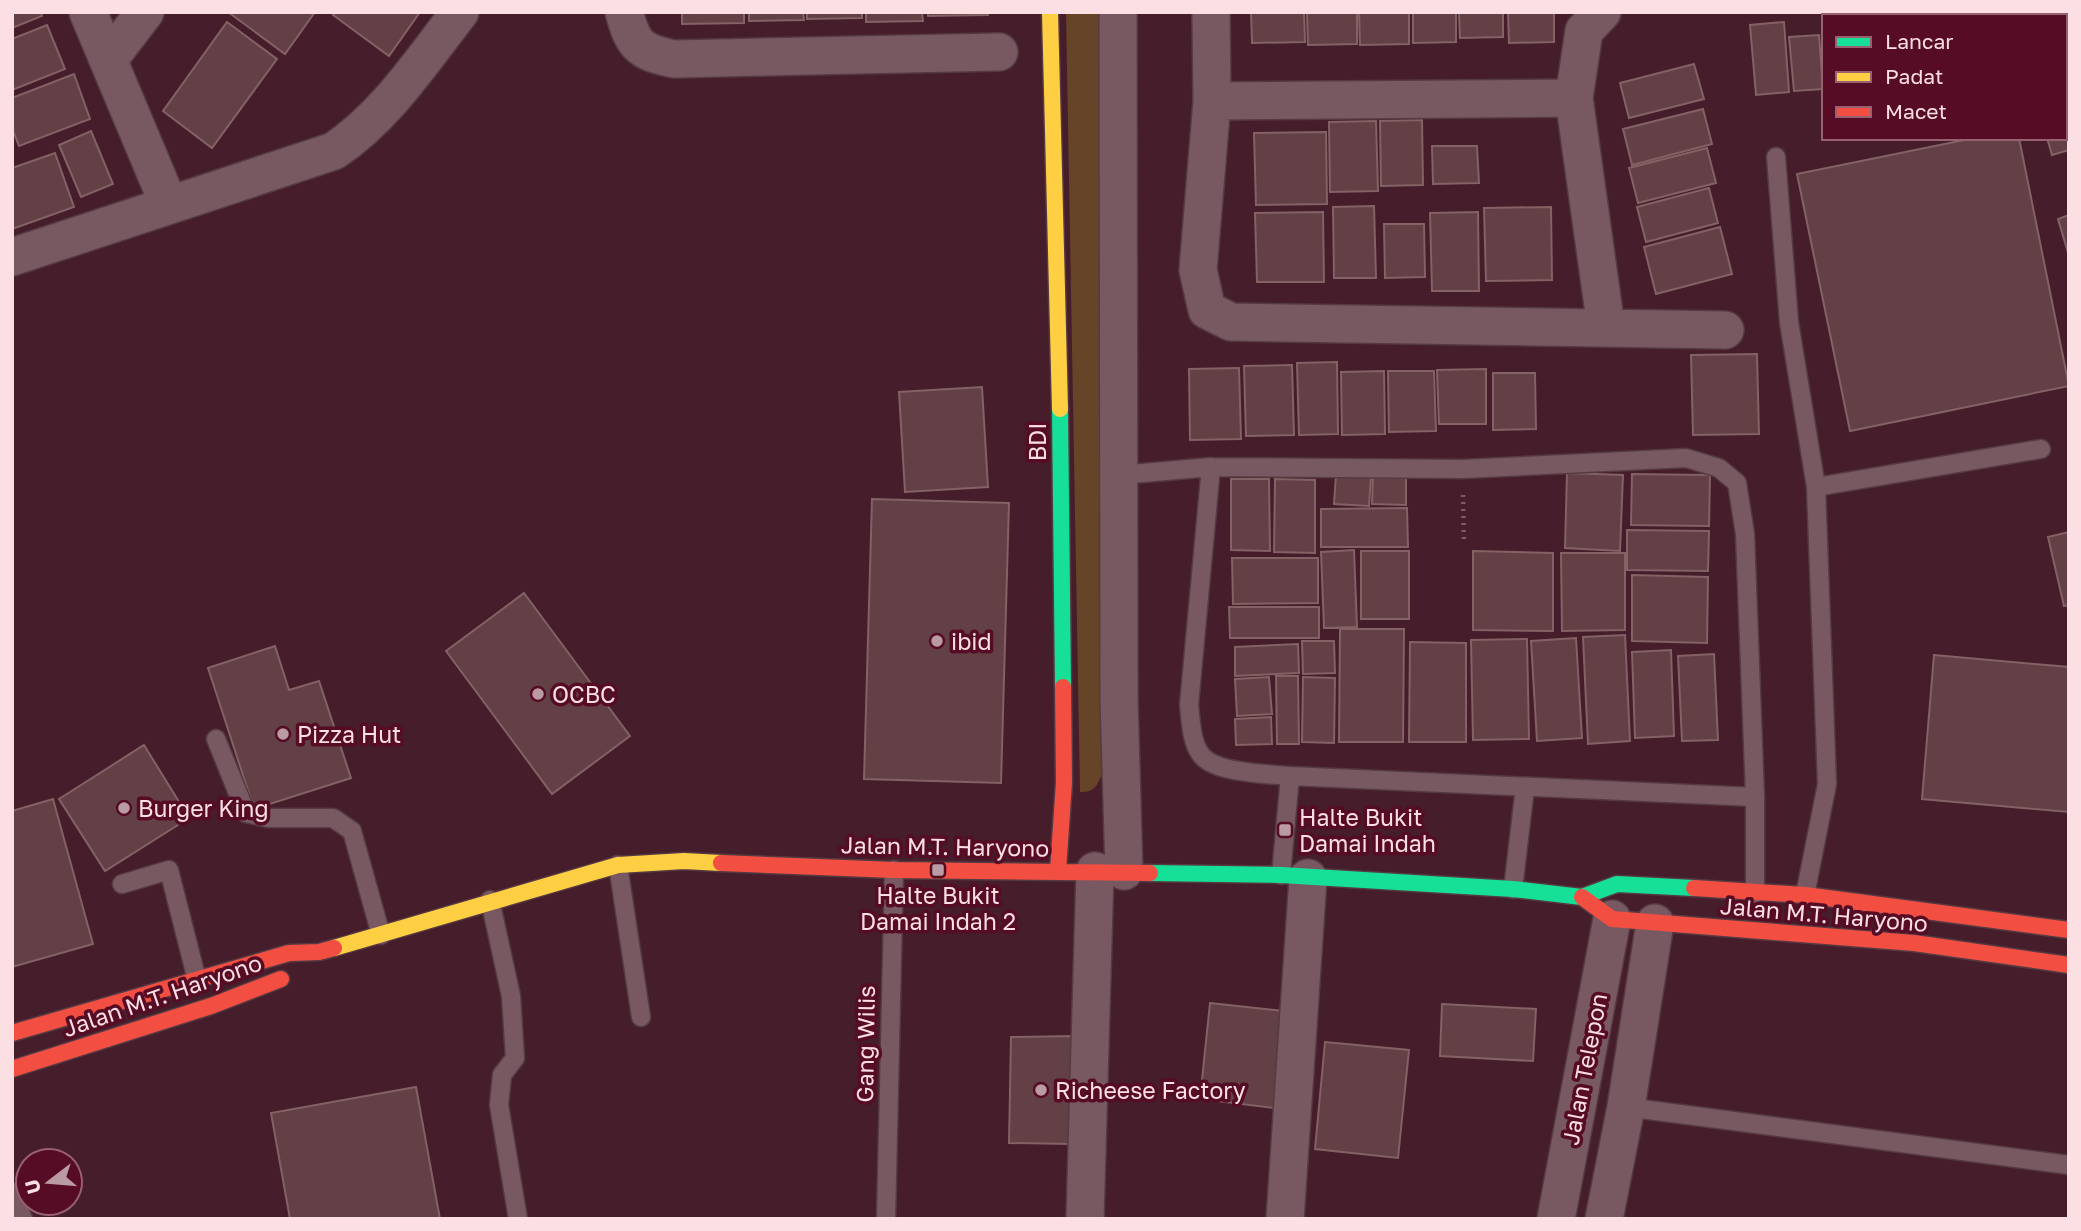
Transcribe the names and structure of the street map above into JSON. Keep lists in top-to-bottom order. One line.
{"streets":{"main road":["BDI","Jalan M.T. Haryono"],"street":["Jalan Telepon"],"lane":["Gang Wilis"]},"crossings":[["BDI","Jalan M.T. Haryono"],["Jalan M.T. Haryono","Gang Wilis"],["Jalan M.T. Haryono","Jalan Telepon"]],"places":{"other":["ibid","OCBC","Pizza Hut","Burger King","Richeese Factory"],"transit":["Halte Bukit Damai Indah","Halte Bukit Damai Indah 2"]},"legend":["Lancar","Padat","Macet"],"north":"left"}
